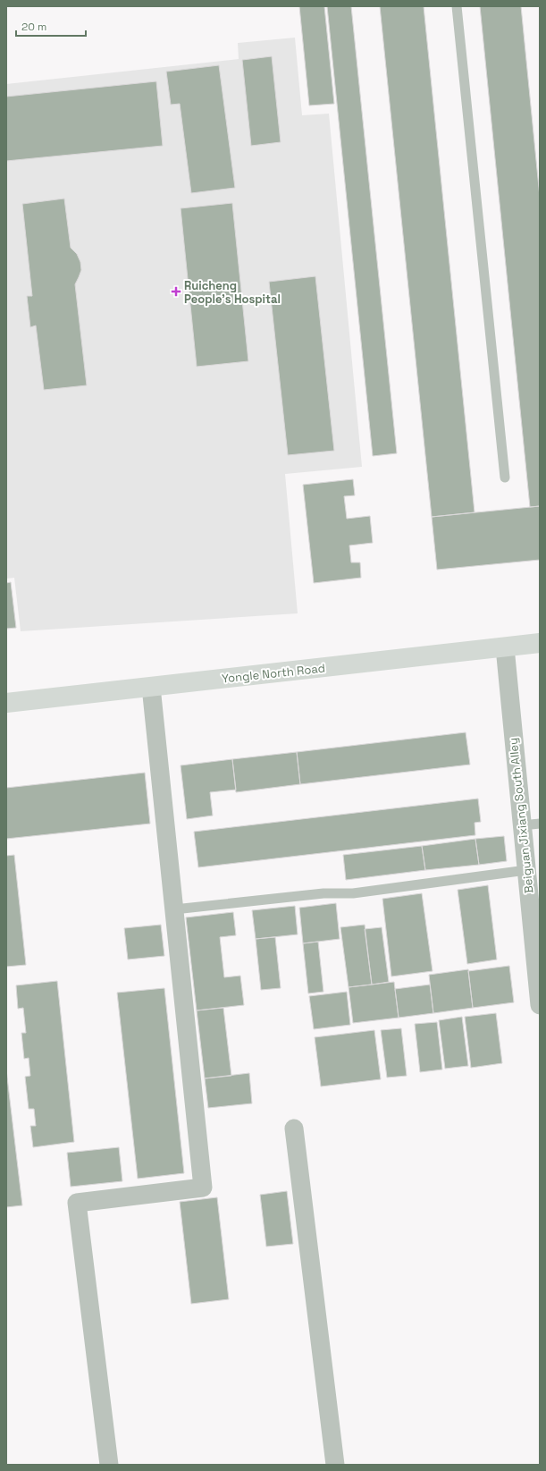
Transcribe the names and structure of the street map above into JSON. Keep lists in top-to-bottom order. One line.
{"streets":{"main road":["Yongle North Road"],"street":["Beiguan Jixiang South Alley"]},"crossings":[["Yongle North Road","Beiguan Jixiang South Alley"]],"places":{"health":["Ruicheng People's Hospital"]},"scale_bar":"20 m"}
